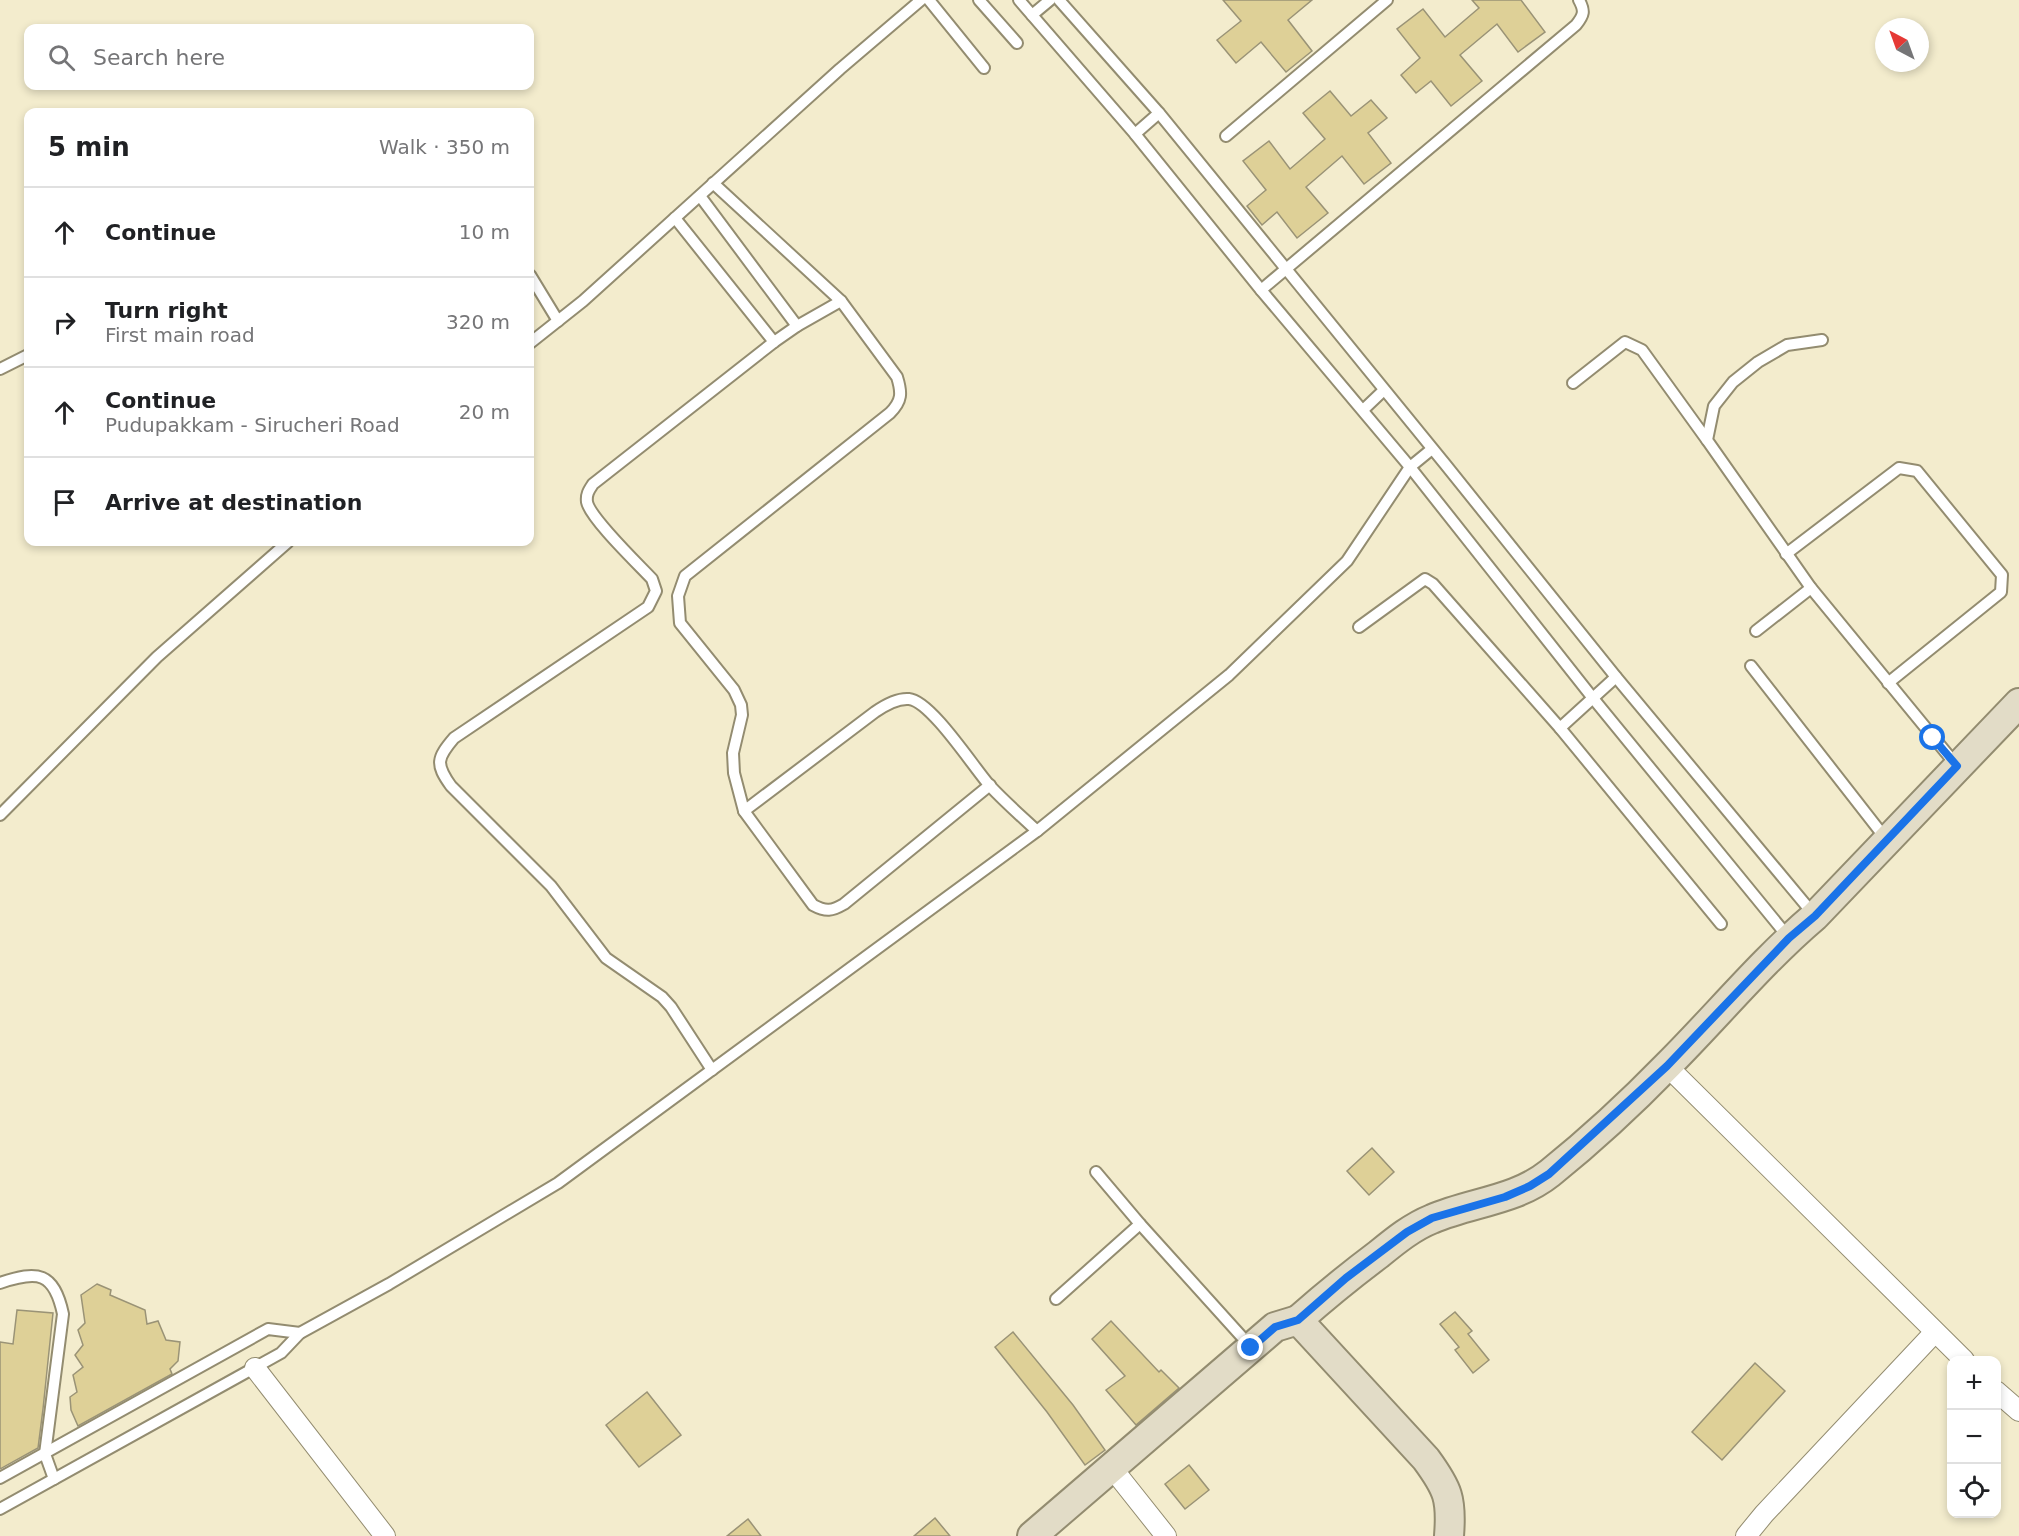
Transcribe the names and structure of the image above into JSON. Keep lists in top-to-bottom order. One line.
{"north":"top left","page":{"search":"Search here","heading":["5 min","Walk · 350 m"],"list":[["Continue","10 m"],["Turn right","First main road","320 m"],["Continue","Pudupakkam - Sirucheri Road","20 m"],"Arrive at destination"],"map_buttons":["+","−"]}}
